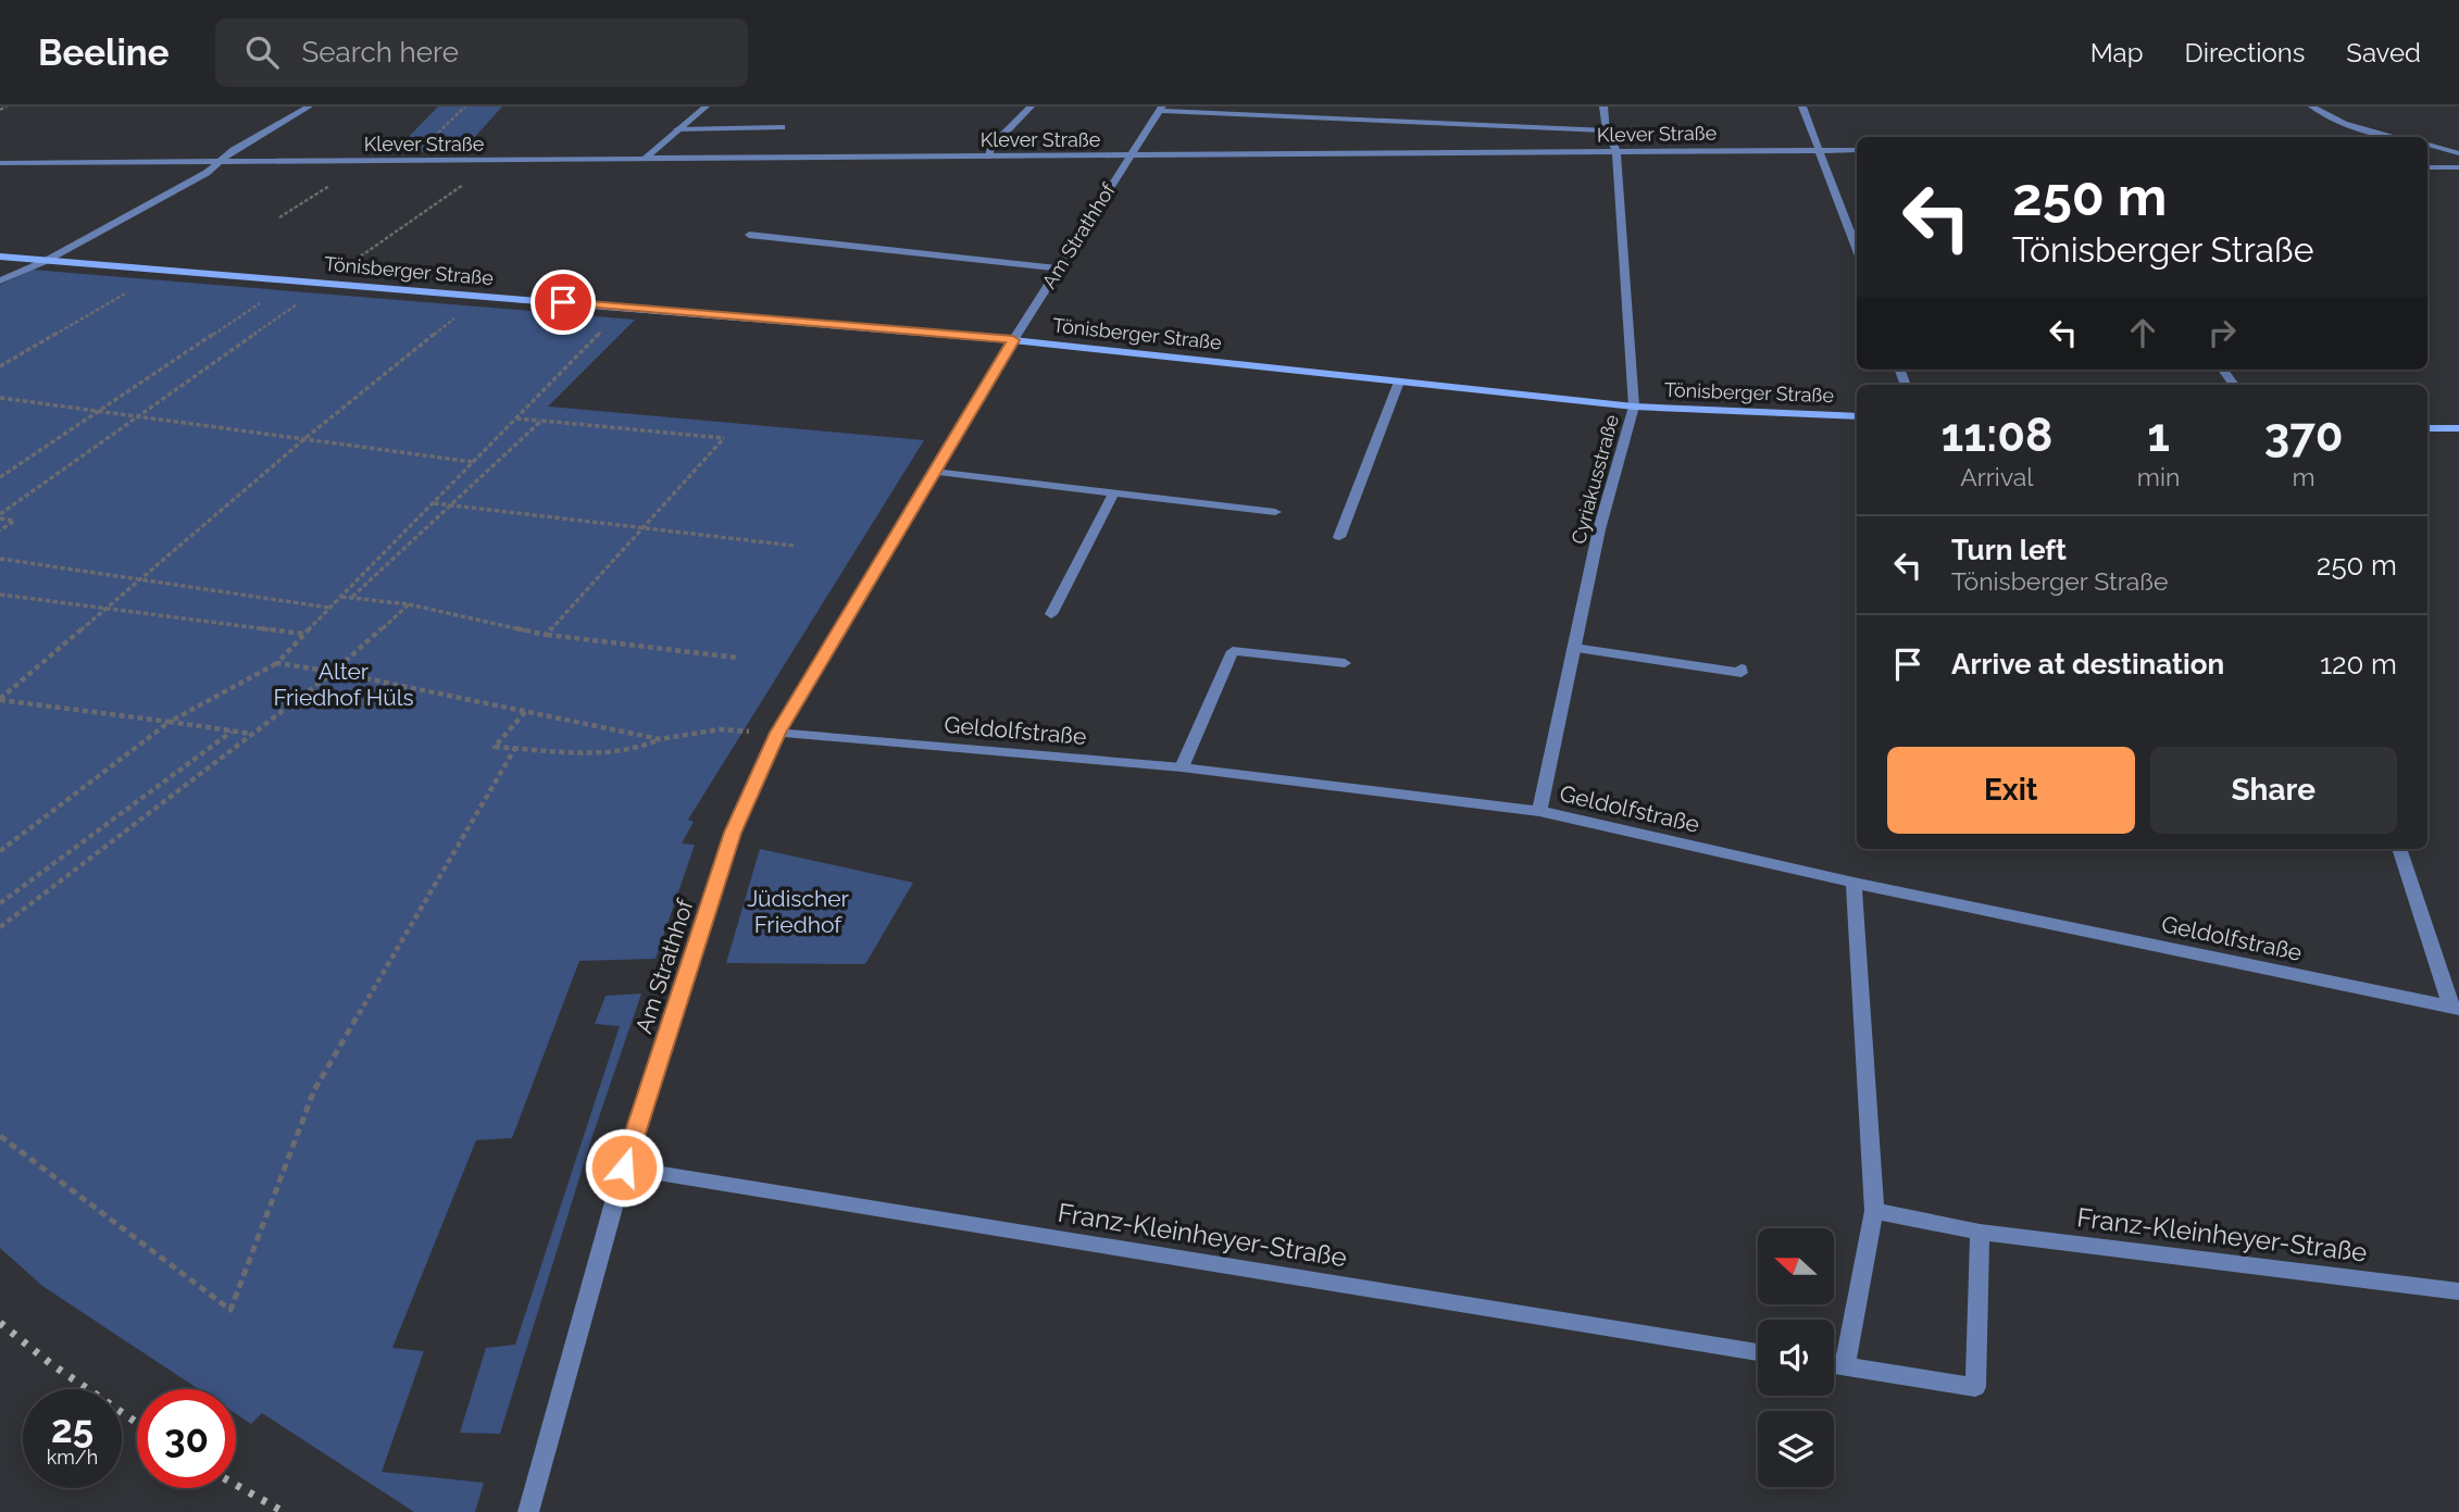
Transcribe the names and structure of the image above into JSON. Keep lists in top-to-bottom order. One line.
{"streets":{"street":["Klever Straße","Am Strathhof","Tönisberger Straße","Cyriakusstraße","Geldolfstraße","Franz-Kleinheyer-Straße"]},"crossings":[["Klever Straße","Am Strathhof"],["Klever Straße","Cyriakusstraße"],["Am Strathhof","Tönisberger Straße"],["Am Strathhof","Geldolfstraße"],["Am Strathhof","Franz-Kleinheyer-Straße"],["Tönisberger Straße","Cyriakusstraße"],["Cyriakusstraße","Geldolfstraße"]],"parks":["Alter Friedhof Hüls","Jüdischer Friedhof"],"north":"left","page":{"header":"Beeline","search":"Search here","nav":["Map","Directions","Saved"],"turn":["250 m","Tönisberger Straße"],"eta":["11:08","Arrival","1","min","370","m"],"list":[{"name":"Turn left","note":"Tönisberger Straße","value":"250 m"},{"name":"Arrive at destination","value":"120 m"}],"buttons":["Exit","Share"],"speed":"25 km/h","limit":"30"}}
